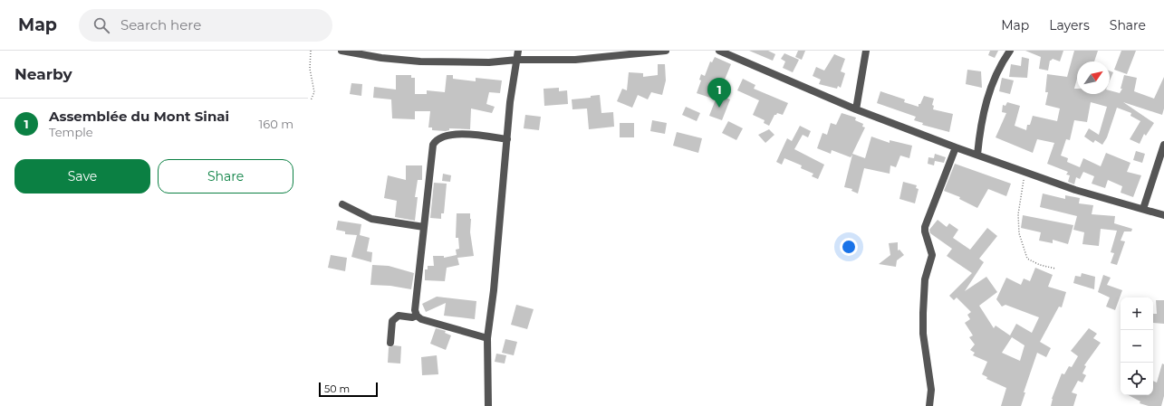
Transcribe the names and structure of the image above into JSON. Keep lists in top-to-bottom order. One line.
{"scale_bar":"50 m","north":"top right","page":{"header":"Map","search":"Search here","nav":["Map","Layers","Share"],"heading":"Nearby","pins":"1","list":[{"mark":"1","name":"Assemblée du Mont Sinai","note":"Temple","value":"160 m"}],"buttons":["Save","Share"],"map_buttons":["+","−"],"scale":"50 m"}}
